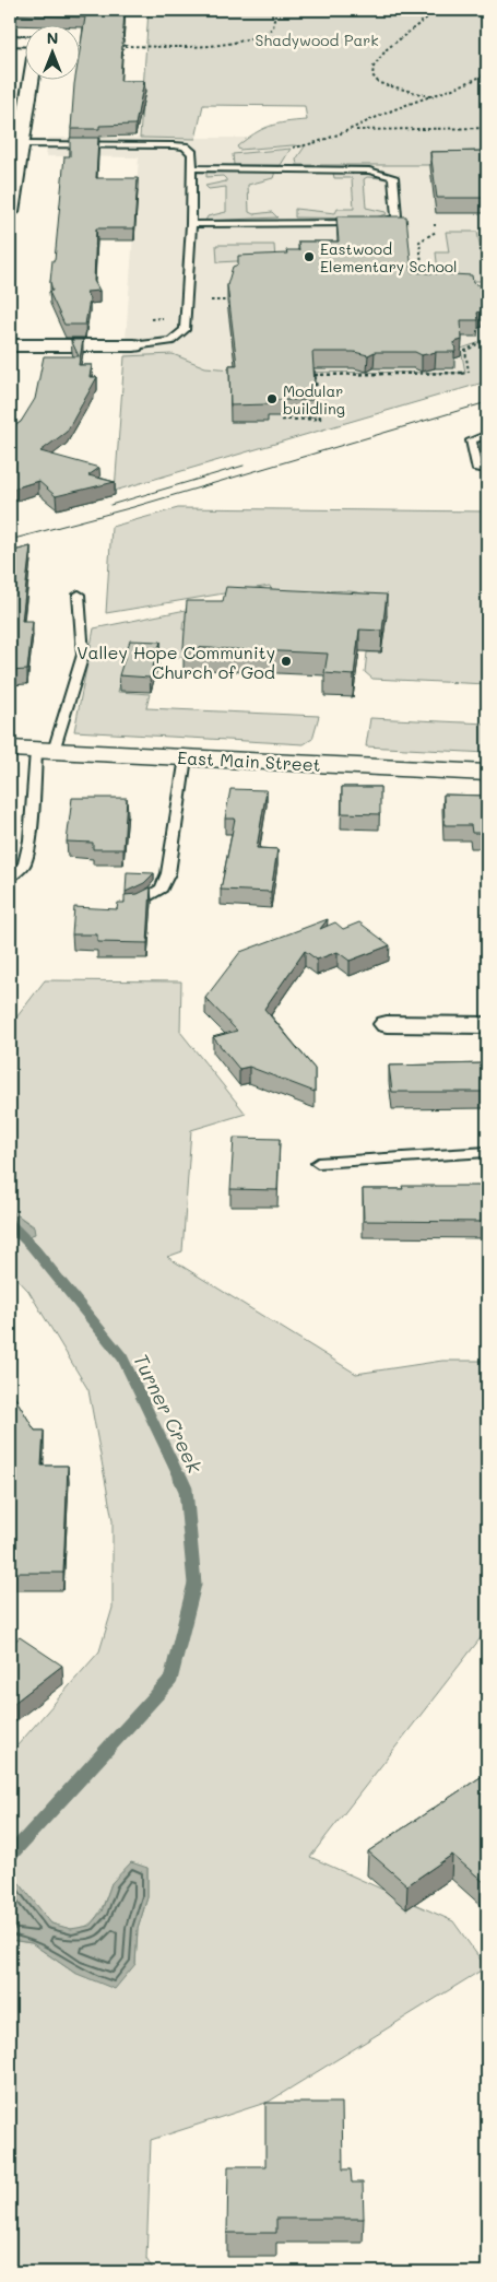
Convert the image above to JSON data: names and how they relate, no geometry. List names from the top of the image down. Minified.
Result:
{"streets":{"main road":["East Main Street"]},"water":["Turner Creek"],"parks":["Shadywood Park"],"places":["Eastwood Elementary School","Modular buildling","Valley Hope Community Church of God"],"north":"top"}
